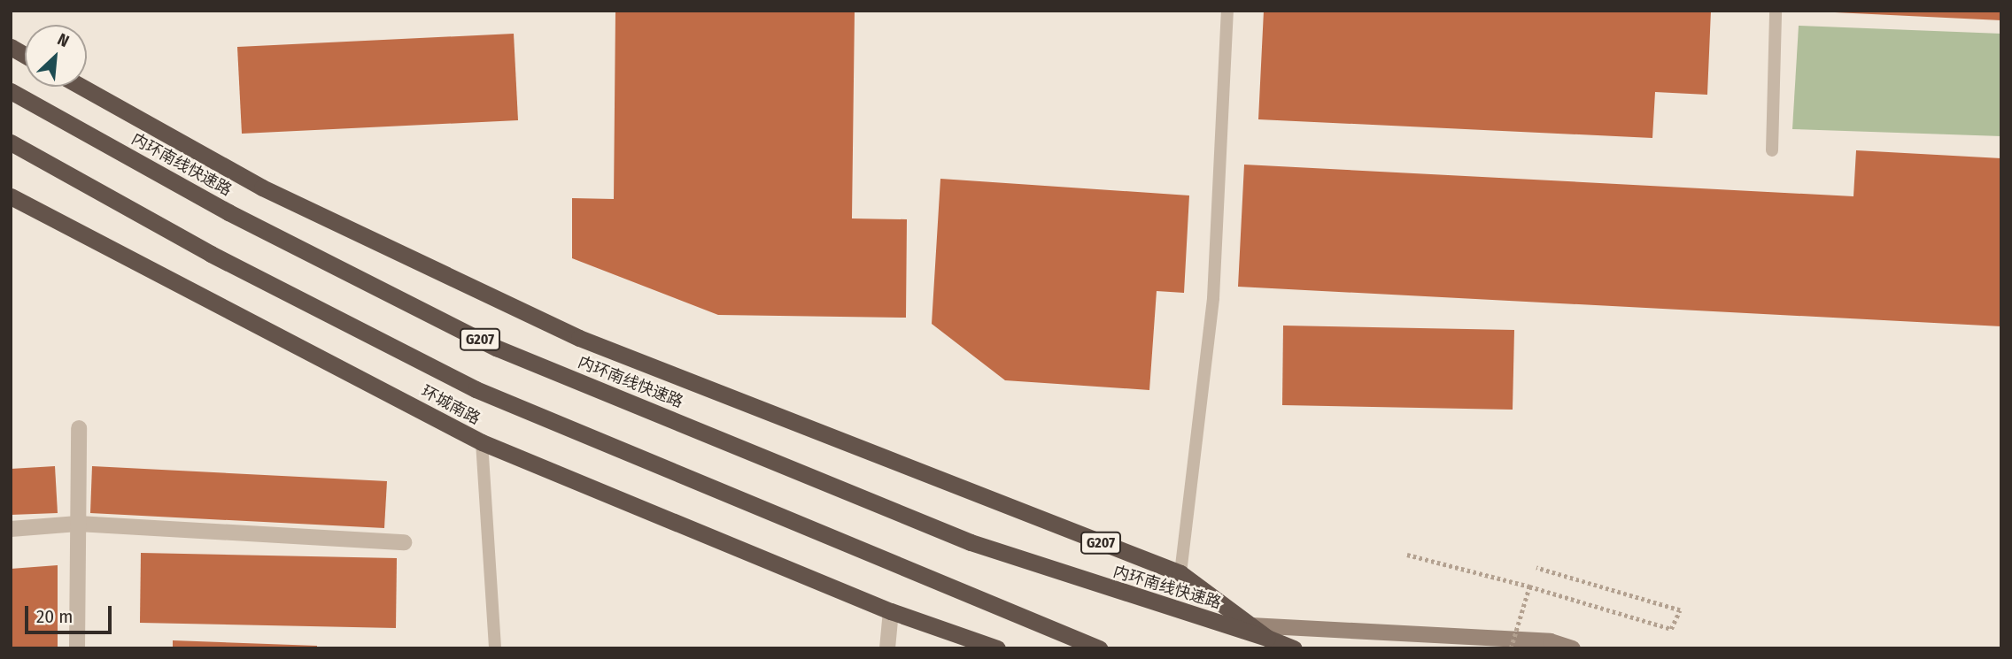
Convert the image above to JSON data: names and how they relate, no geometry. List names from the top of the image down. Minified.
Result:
{"streets":{"highway":["内环南线快速路","G207","环城南路"]},"scale_bar":"20 m","north":"top right"}
